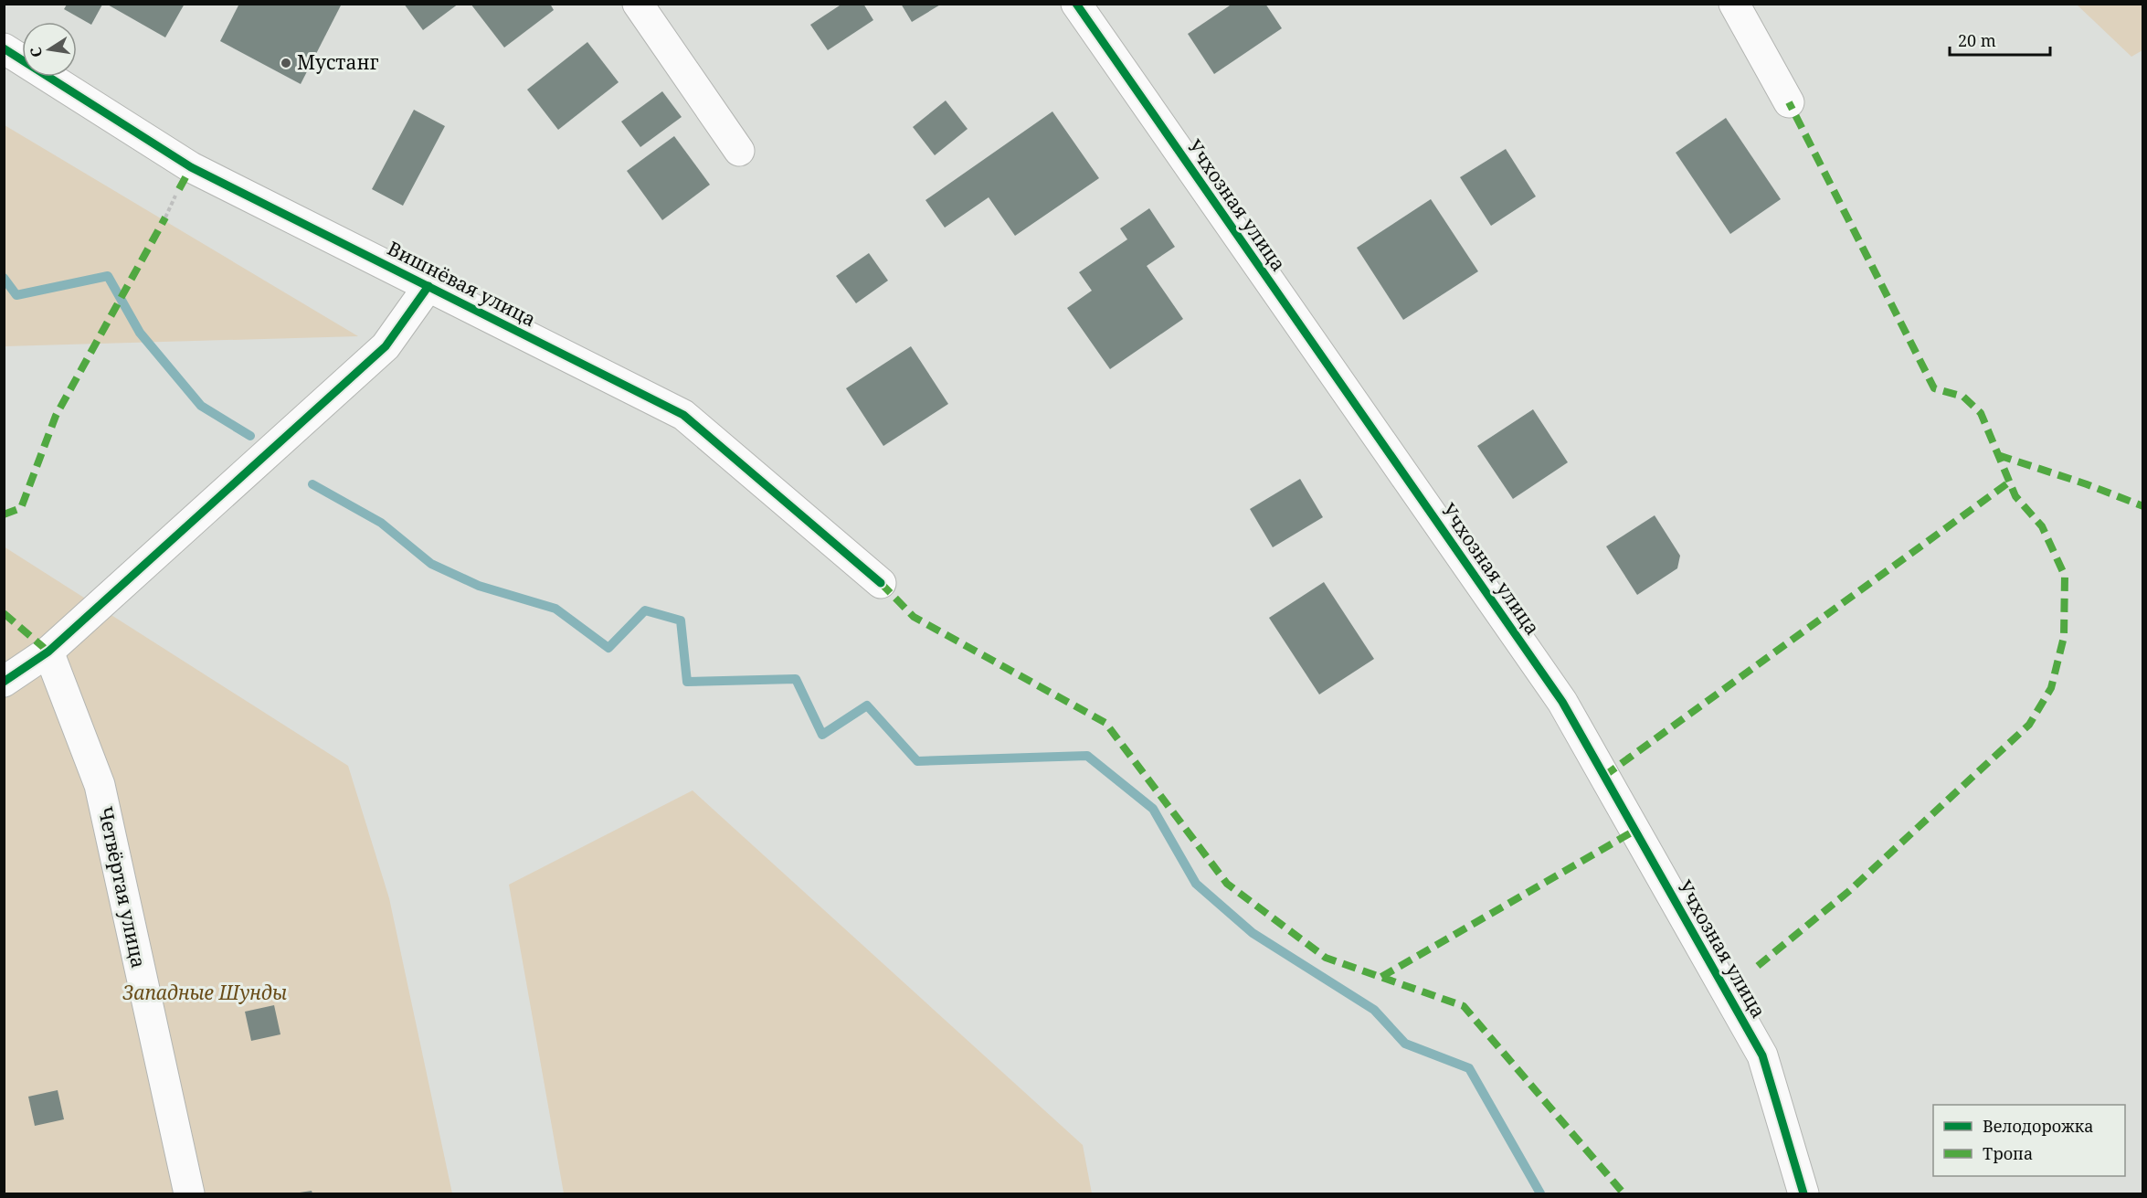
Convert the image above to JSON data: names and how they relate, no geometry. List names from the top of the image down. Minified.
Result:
{"streets":{"street":["Учхозная улица","Вишнёвая улица","Четвёртая улица"]},"parks":["Западные Шунды"],"places":["Мустанг"],"legend":["Велодорожка","Тропа"],"scale_bar":"20 m","north":"left"}
